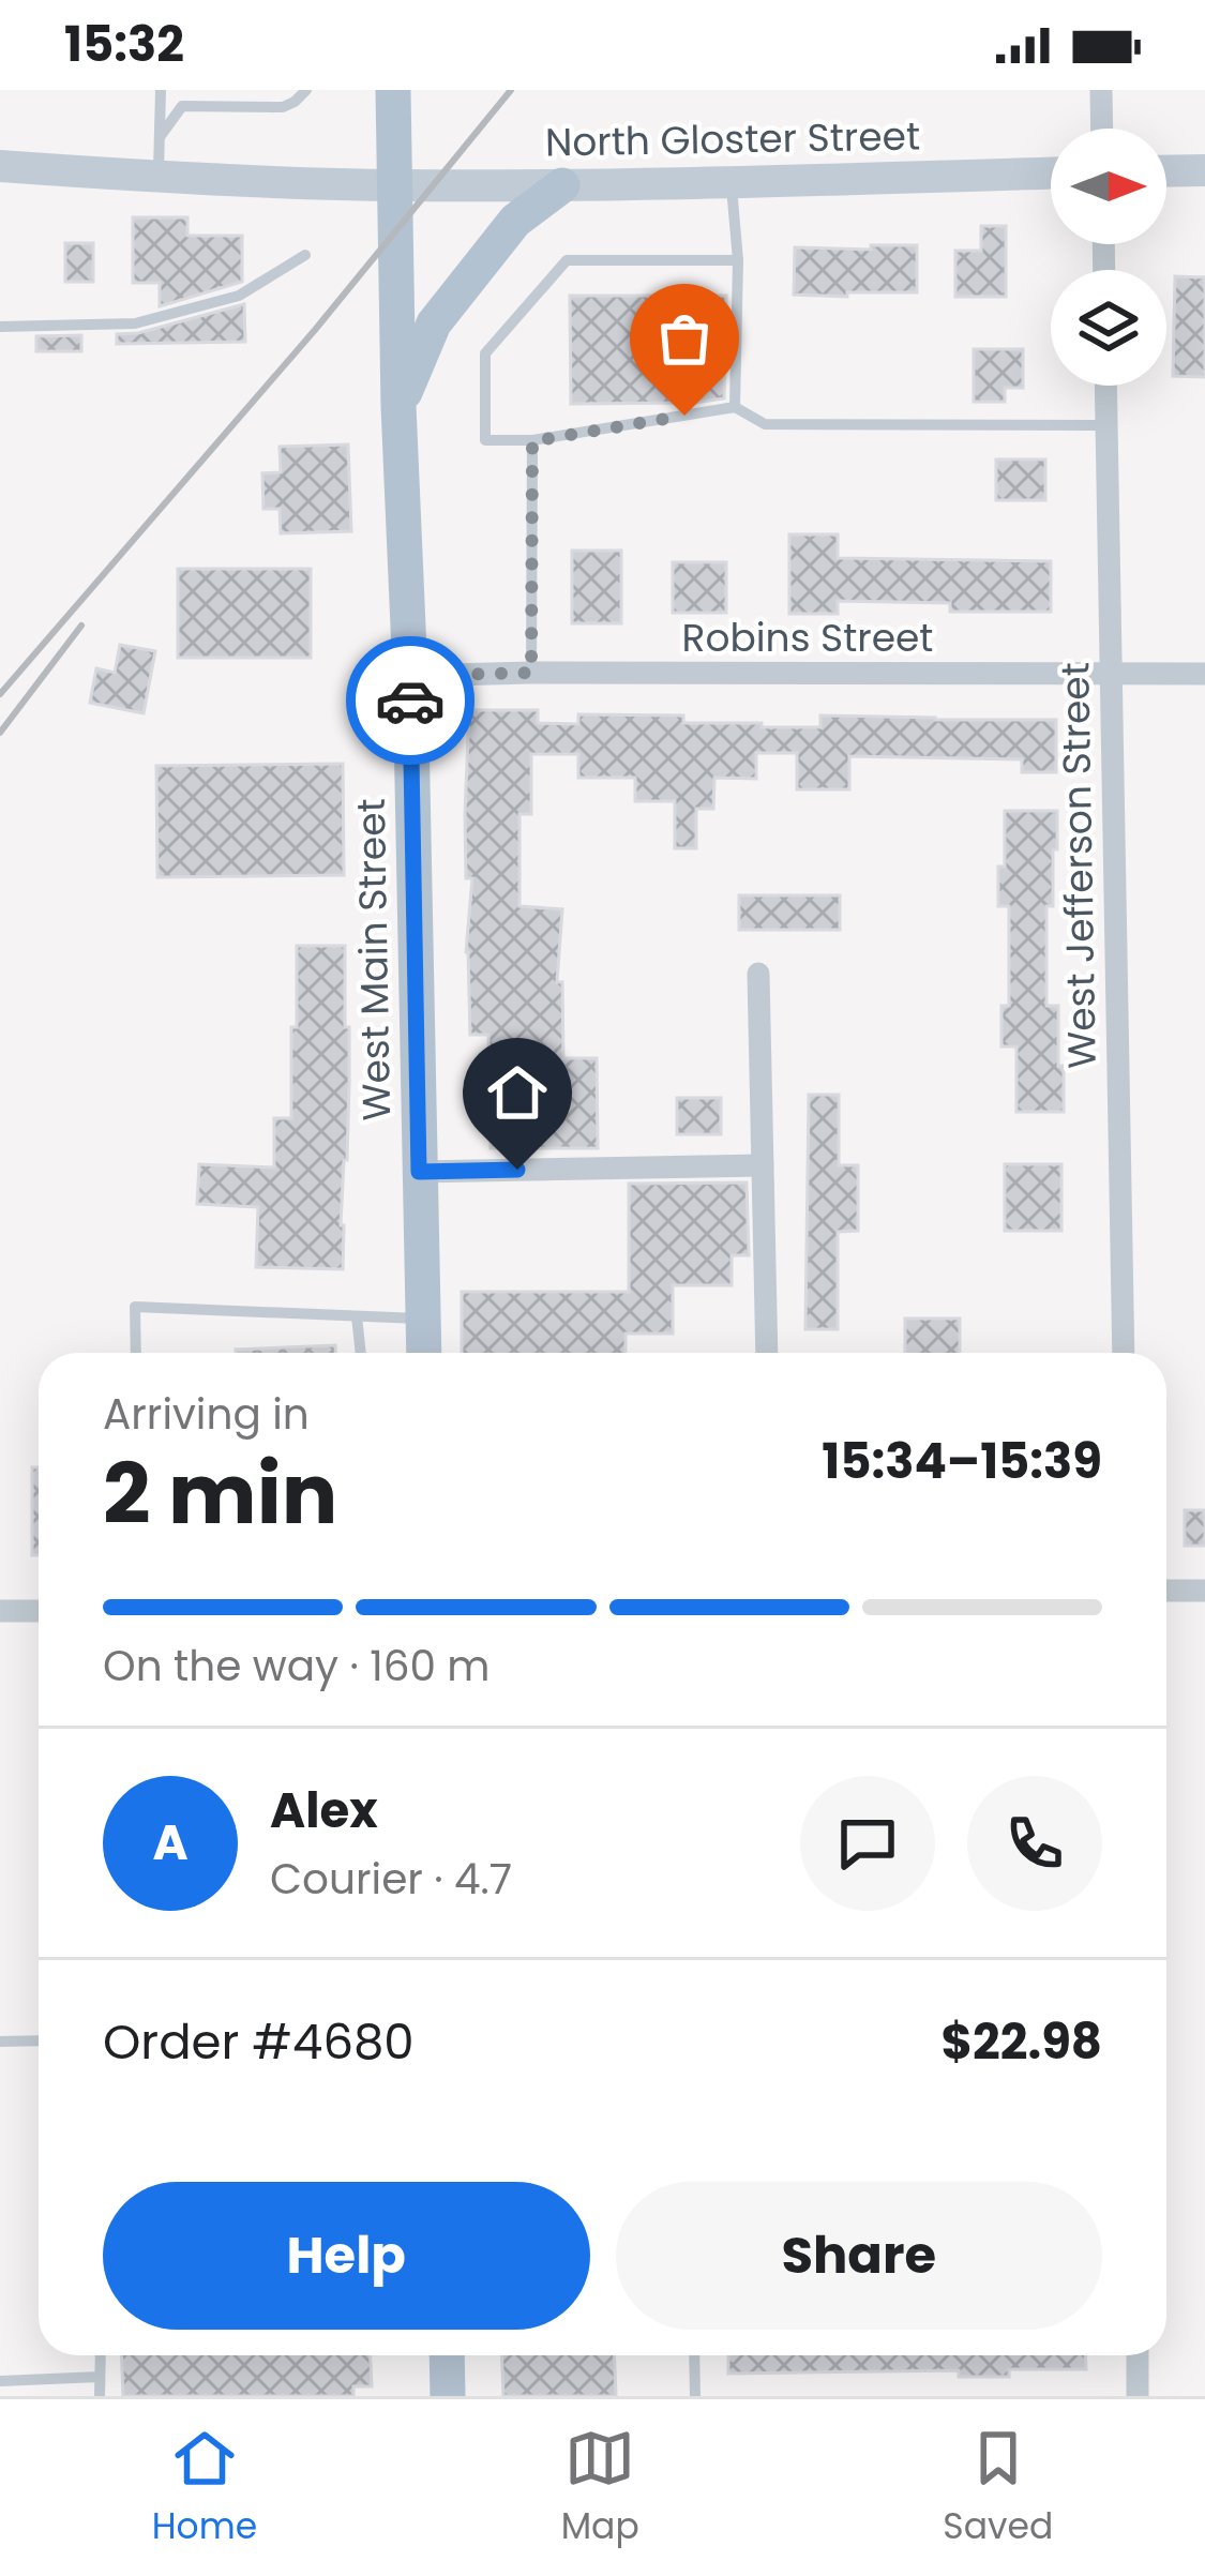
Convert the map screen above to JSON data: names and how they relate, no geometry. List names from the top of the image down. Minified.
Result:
{"streets":{"main road":["North Gloster Street","West Main Street"],"street":["Robins Street","West Jefferson Street"]},"crossings":[["North Gloster Street","West Main Street"],["Robins Street","West Jefferson Street"],["Robins Street","West Main Street"]],"north":"right","page":{"status":"15:32","heading":["2 min","Arriving in","15:34–15:39"],"panel":["Alex","Courier · 4.7","Order #4680","$22.98"],"bar":"On the way · 160 m","round":"A","buttons":["Help","Share"],"tabs":["Home","Map","Saved"]}}
